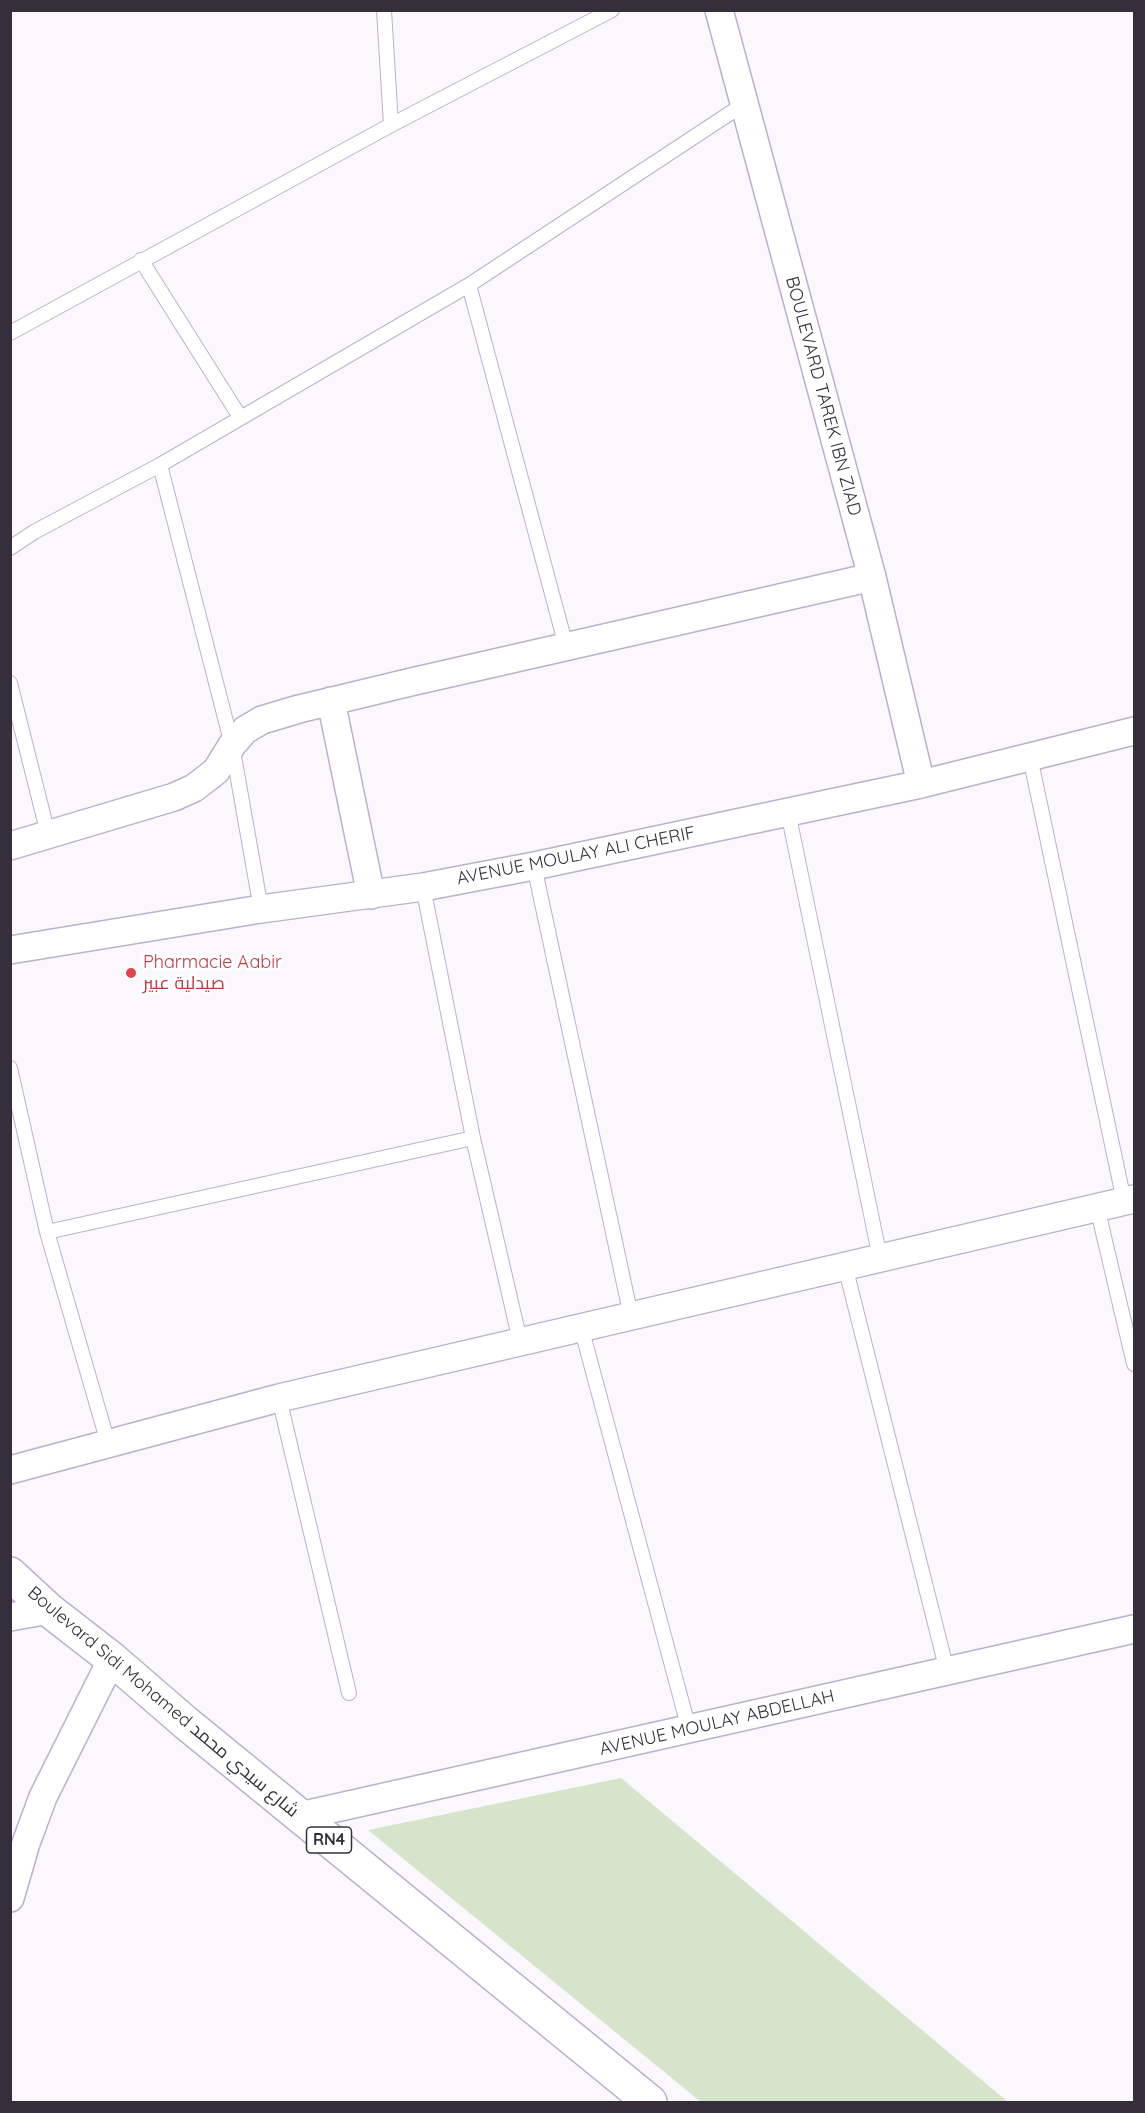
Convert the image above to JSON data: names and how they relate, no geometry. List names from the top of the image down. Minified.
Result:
{"streets":{"main road":["Boulevard Sidi Mohamed شارع سيدي محمد","RN4"],"street":["BOULEVARD TAREK IBN ZIAD","AVENUE MOULAY ALI CHERIF","AVENUE MOULAY ABDELLAH"]},"crossings":[["BOULEVARD TAREK IBN ZIAD","AVENUE MOULAY ALI CHERIF"],["Boulevard Sidi Mohamed شارع سيدي محمد","AVENUE MOULAY ABDELLAH"]],"places":["Pharmacie Aabir صيدلية عبير"]}
